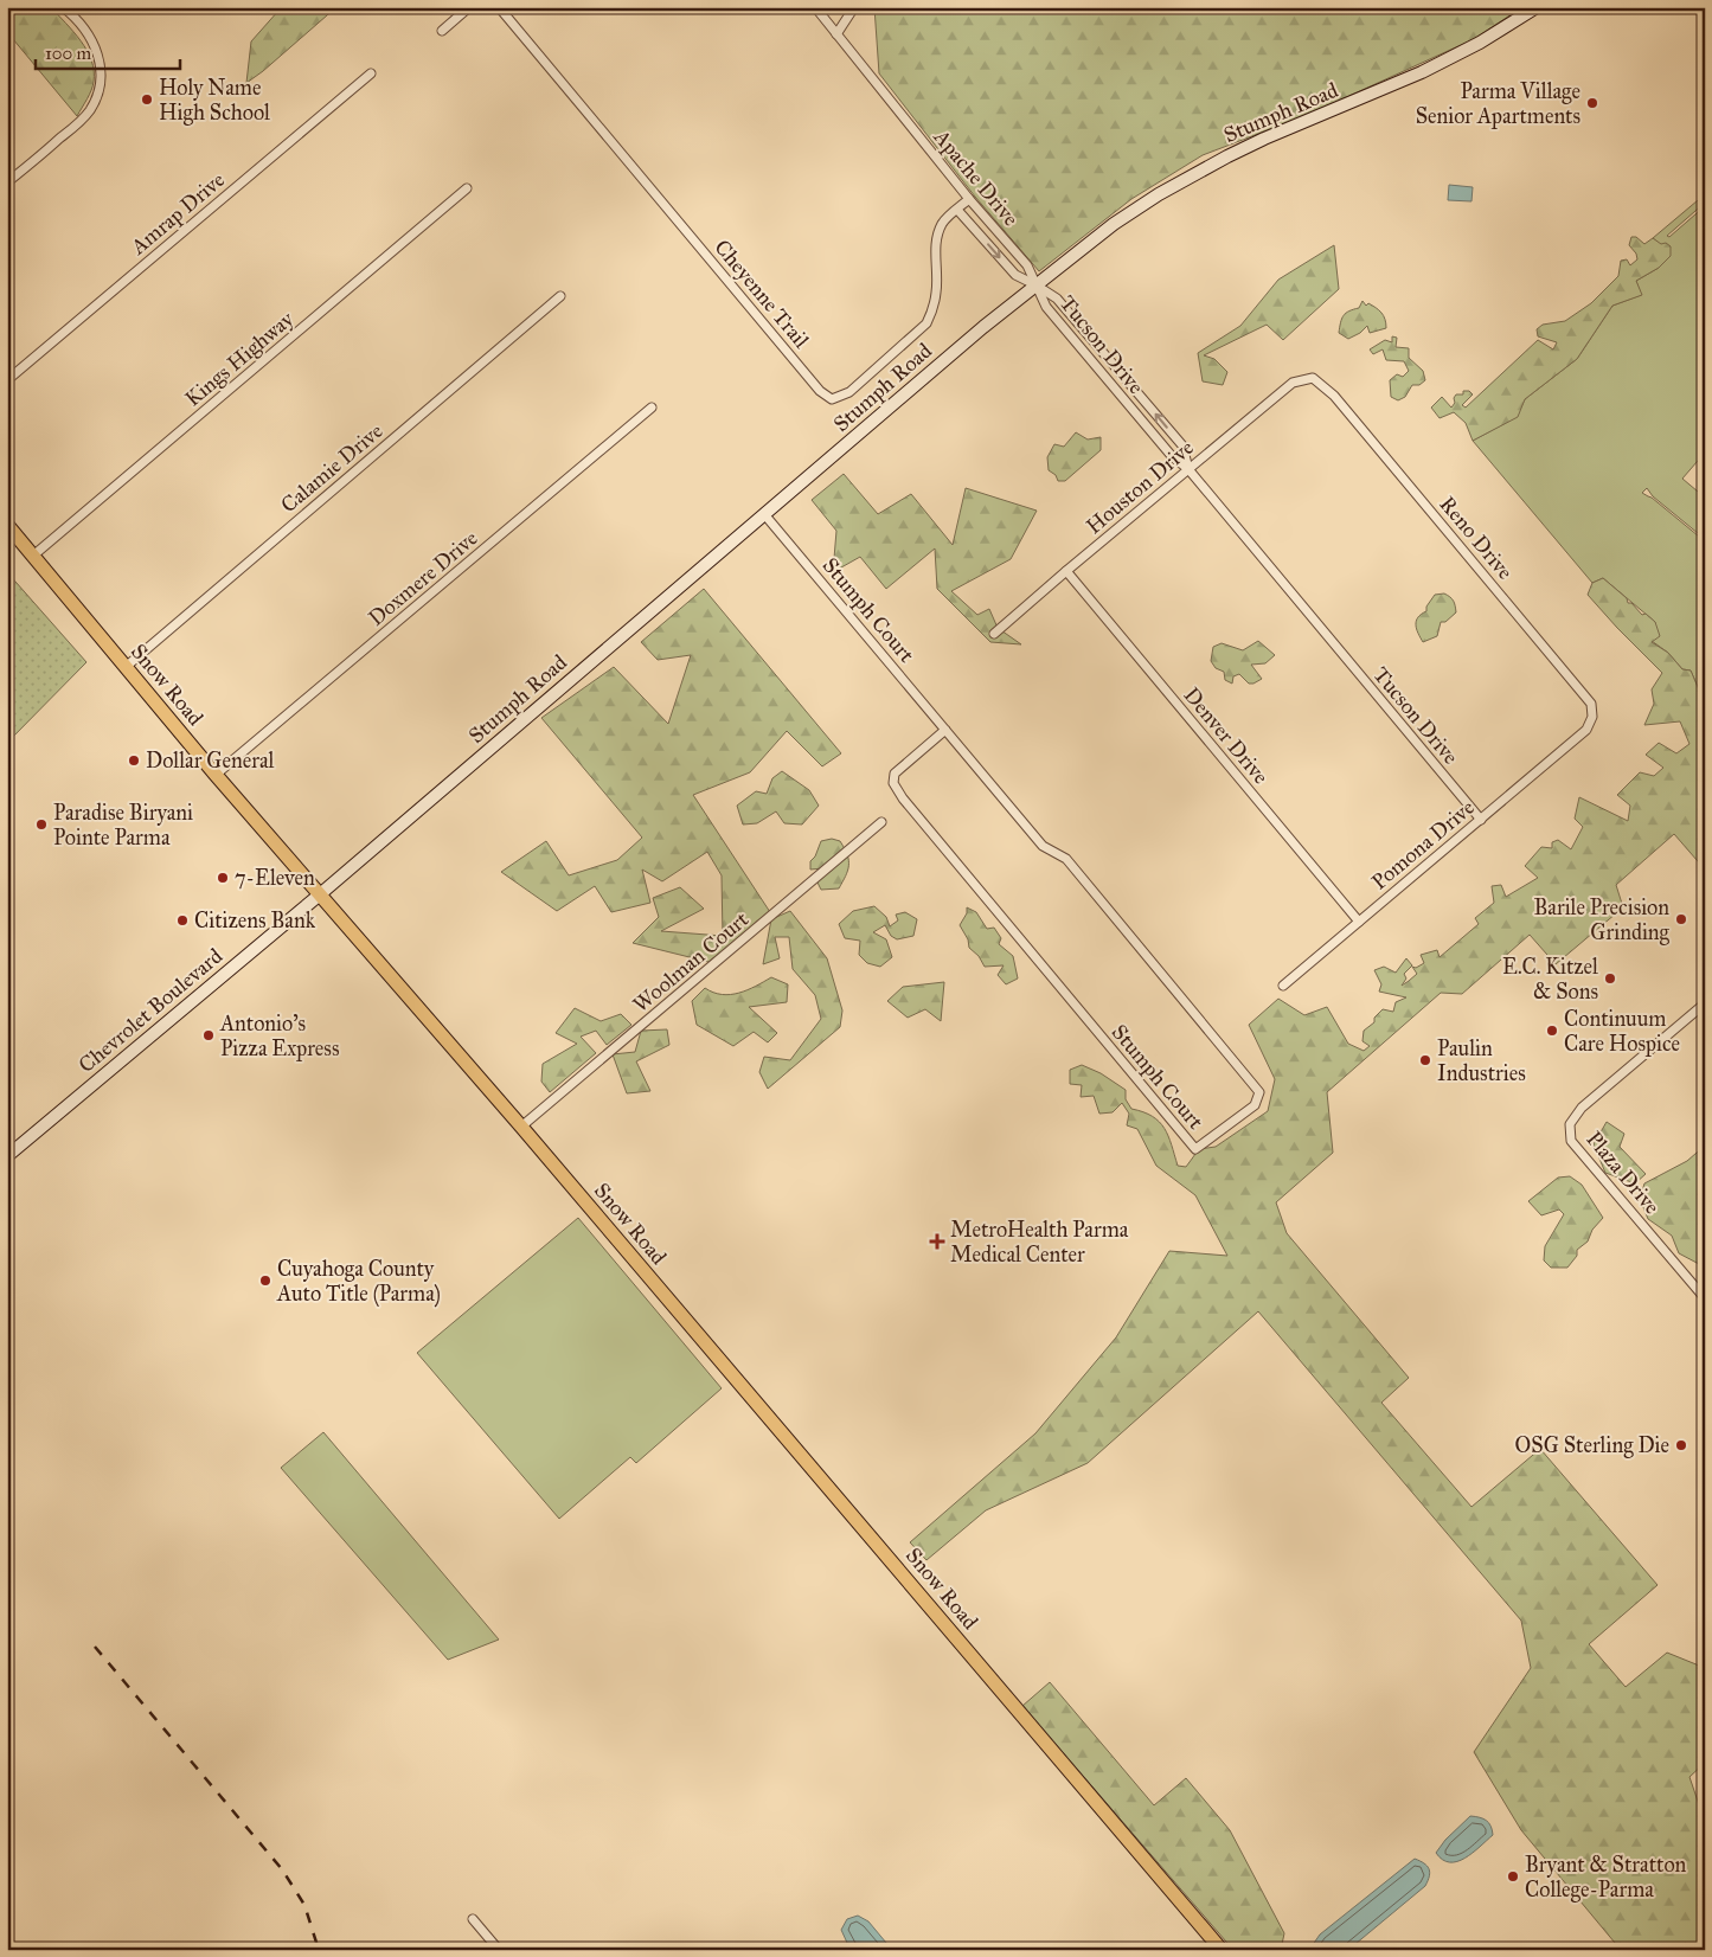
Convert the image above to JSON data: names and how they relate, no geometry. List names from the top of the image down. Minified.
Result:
{"streets":{"main road":["Stumph Road","Snow Road","Chevrolet Boulevard"],"street":["Apache Drive","Amrap Drive","Cheyenne Trail","Tucson Drive","Kings Highway","Calamie Drive","Houston Drive","Reno Drive","Doxmere Drive","Stumph Court","Denver Drive","Pomona Drive","Woolman Court","Plaza Drive"]},"crossings":[["Stumph Road","Apache Drive"],["Stumph Road","Tucson Drive"],["Stumph Road","Stumph Court"],["Stumph Road","Snow Road"],["Stumph Road","Chevrolet Boulevard"],["Apache Drive","Cheyenne Trail"],["Apache Drive","Tucson Drive"],["Tucson Drive","Houston Drive"],["Tucson Drive","Pomona Drive"],["Kings Highway","Snow Road"],["Calamie Drive","Snow Road"],["Houston Drive","Reno Drive"],["Houston Drive","Denver Drive"],["Reno Drive","Pomona Drive"],["Doxmere Drive","Snow Road"],["Snow Road","Woolman Court"],["Snow Road","Chevrolet Boulevard"],["Denver Drive","Pomona Drive"]],"places":{"other":["Holy Name High School","Parma Village Senior Apartments","Dollar General","Paradise Biryani Pointe Parma","7-Eleven","Barile Precision Grinding","Citizens Bank","E.C. Kitzel & Sons","Continuum Care Hospice","Antonio's Pizza Express","Paulin Industries","Cuyahoga County Auto Title (Parma)","OSG Sterling Die","Bryant & Stratton College-Parma"],"health":["MetroHealth Parma Medical Center"]},"scale_bar":"100 m"}
